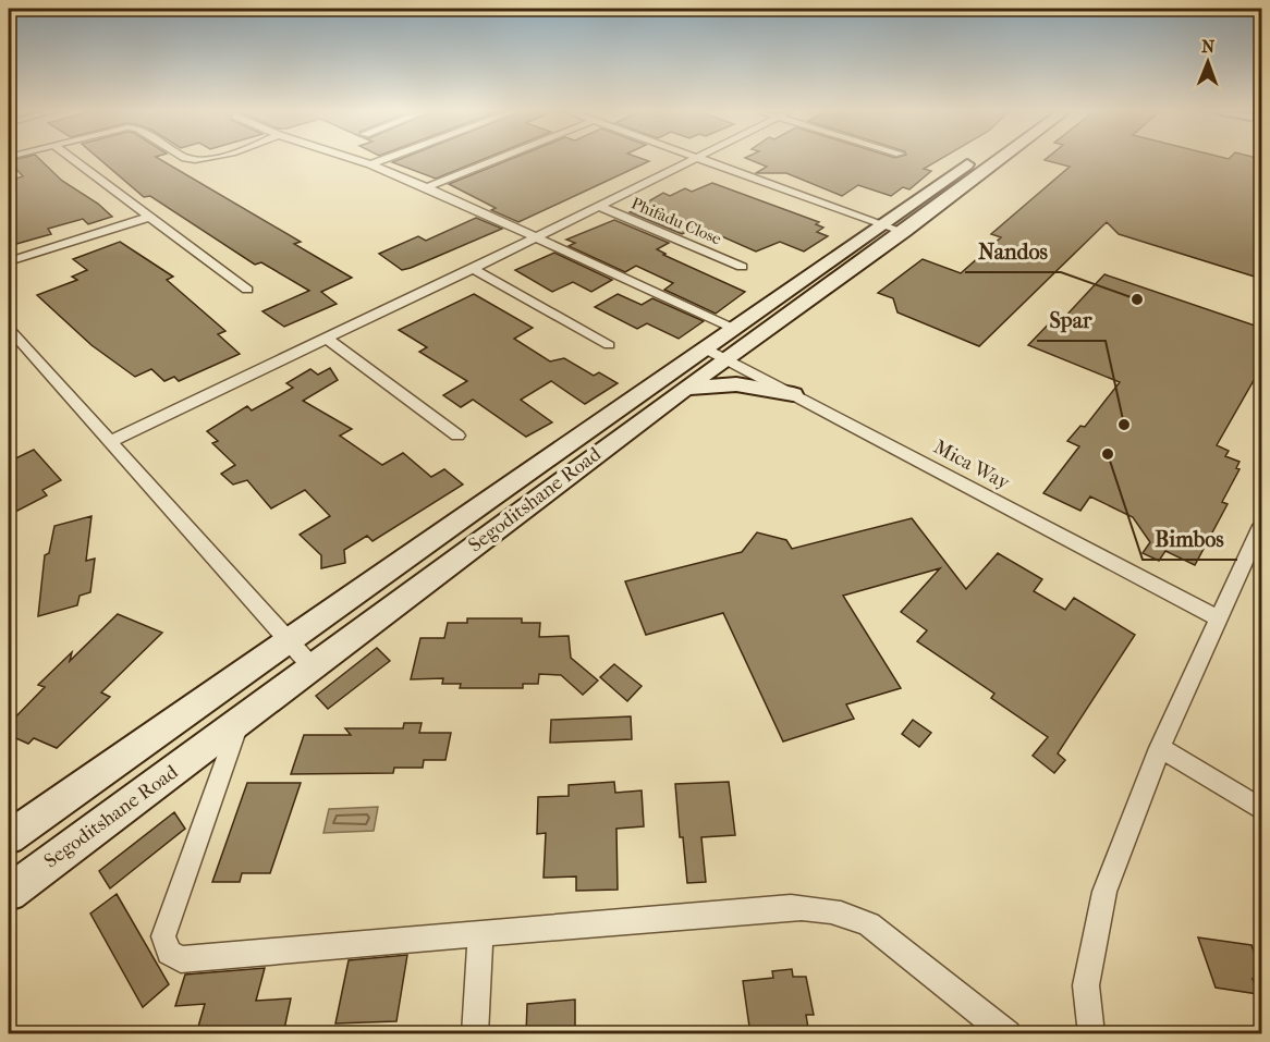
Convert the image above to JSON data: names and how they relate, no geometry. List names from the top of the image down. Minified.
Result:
{"streets":{"main road":["Segoditshane Road"],"street":["Phifadu Close","Mica Way"]},"crossings":[["Mica Way","Segoditshane Road"]],"places":["Nandos","Spar","Bimbos"],"north":"top"}
